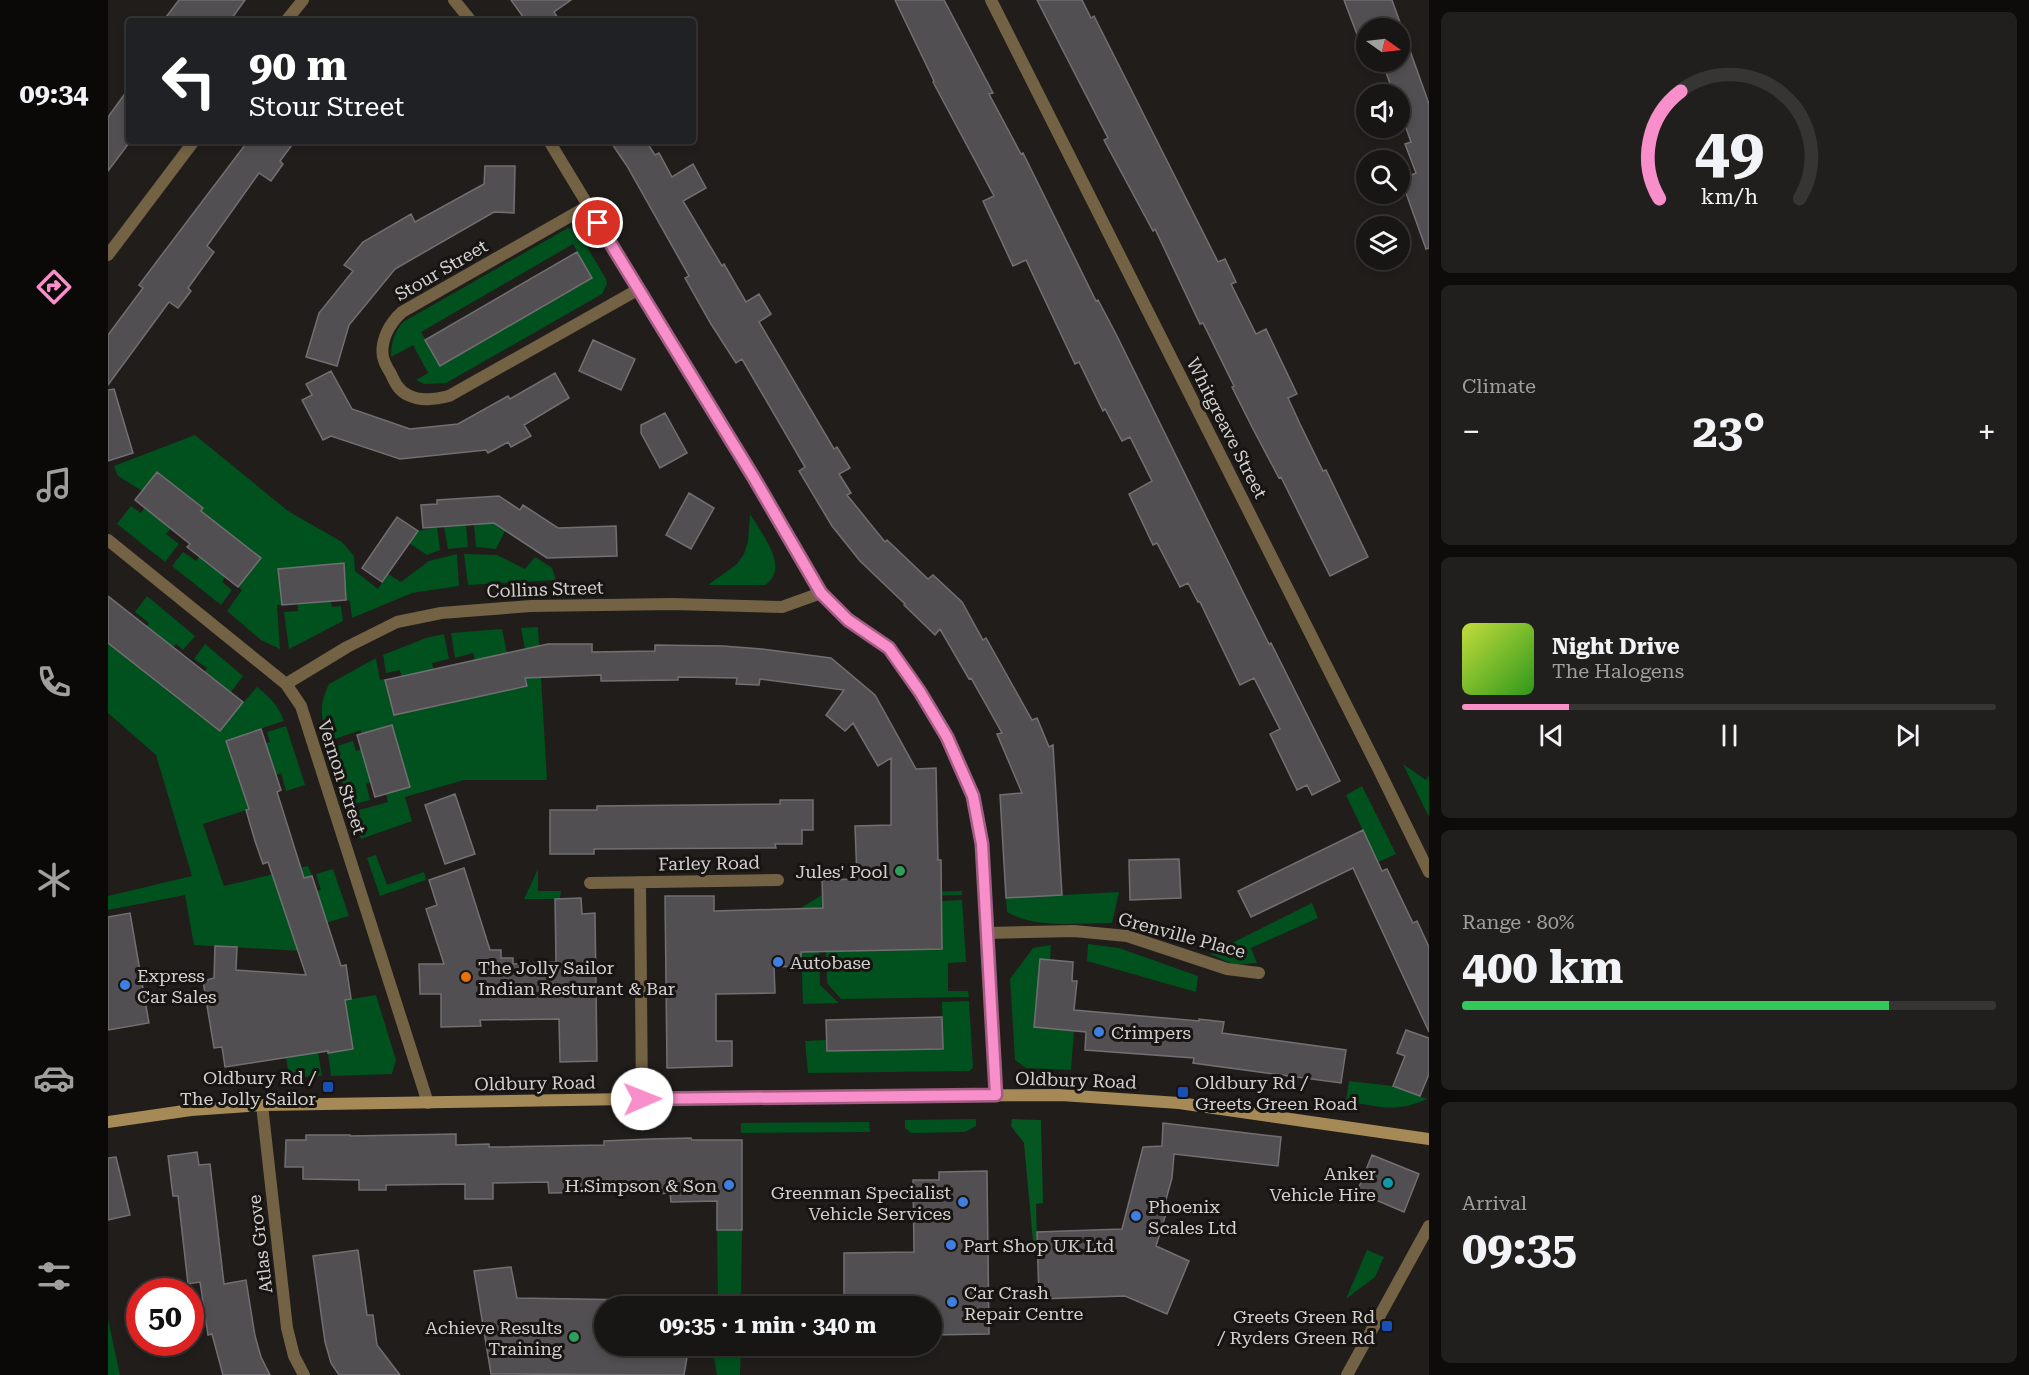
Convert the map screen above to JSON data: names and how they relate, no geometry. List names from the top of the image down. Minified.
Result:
{"streets":{"main road":["Oldbury Road"],"street":["Stour Street","Whitgreave Street","Collins Street","Vernon Street","Farley Road","Grenville Place","Atlas Grove"]},"crossings":[["Collins Street","Vernon Street"],["Vernon Street","Oldbury Road"],["Farley Road","Oldbury Road"],["Oldbury Road","Atlas Grove"]],"places":{"other":["Jules' Pool","Autobase","The Jolly Sailor Indian Resturant & Bar","Express Car Sales","Crimpers","Anker Vehicle Hire","H.Simpson & Son","Greenman Specialist Vehicle Services","Phoenix Scales Ltd","Part Shop UK Ltd","Car Crash Repair Centre","Achieve Results Training"],"transit":["Oldbury Rd / The Jolly Sailor","Oldbury Rd / Greets Green Road","Greets Green Rd / Ryders Green Rd"]},"north":"right","page":{"tabs":"09:34","turn":["90 m","Stour Street"],"tile":["Climate",["Range · 80%","400 km"],["Arrival","09:35"]],"heat":["−","23°","+"],"song":["Night Drive","The Halogens"],"limit":"50","trip":"09:35 · 1 min · 340 m","gauge":["49","km/h"]}}
